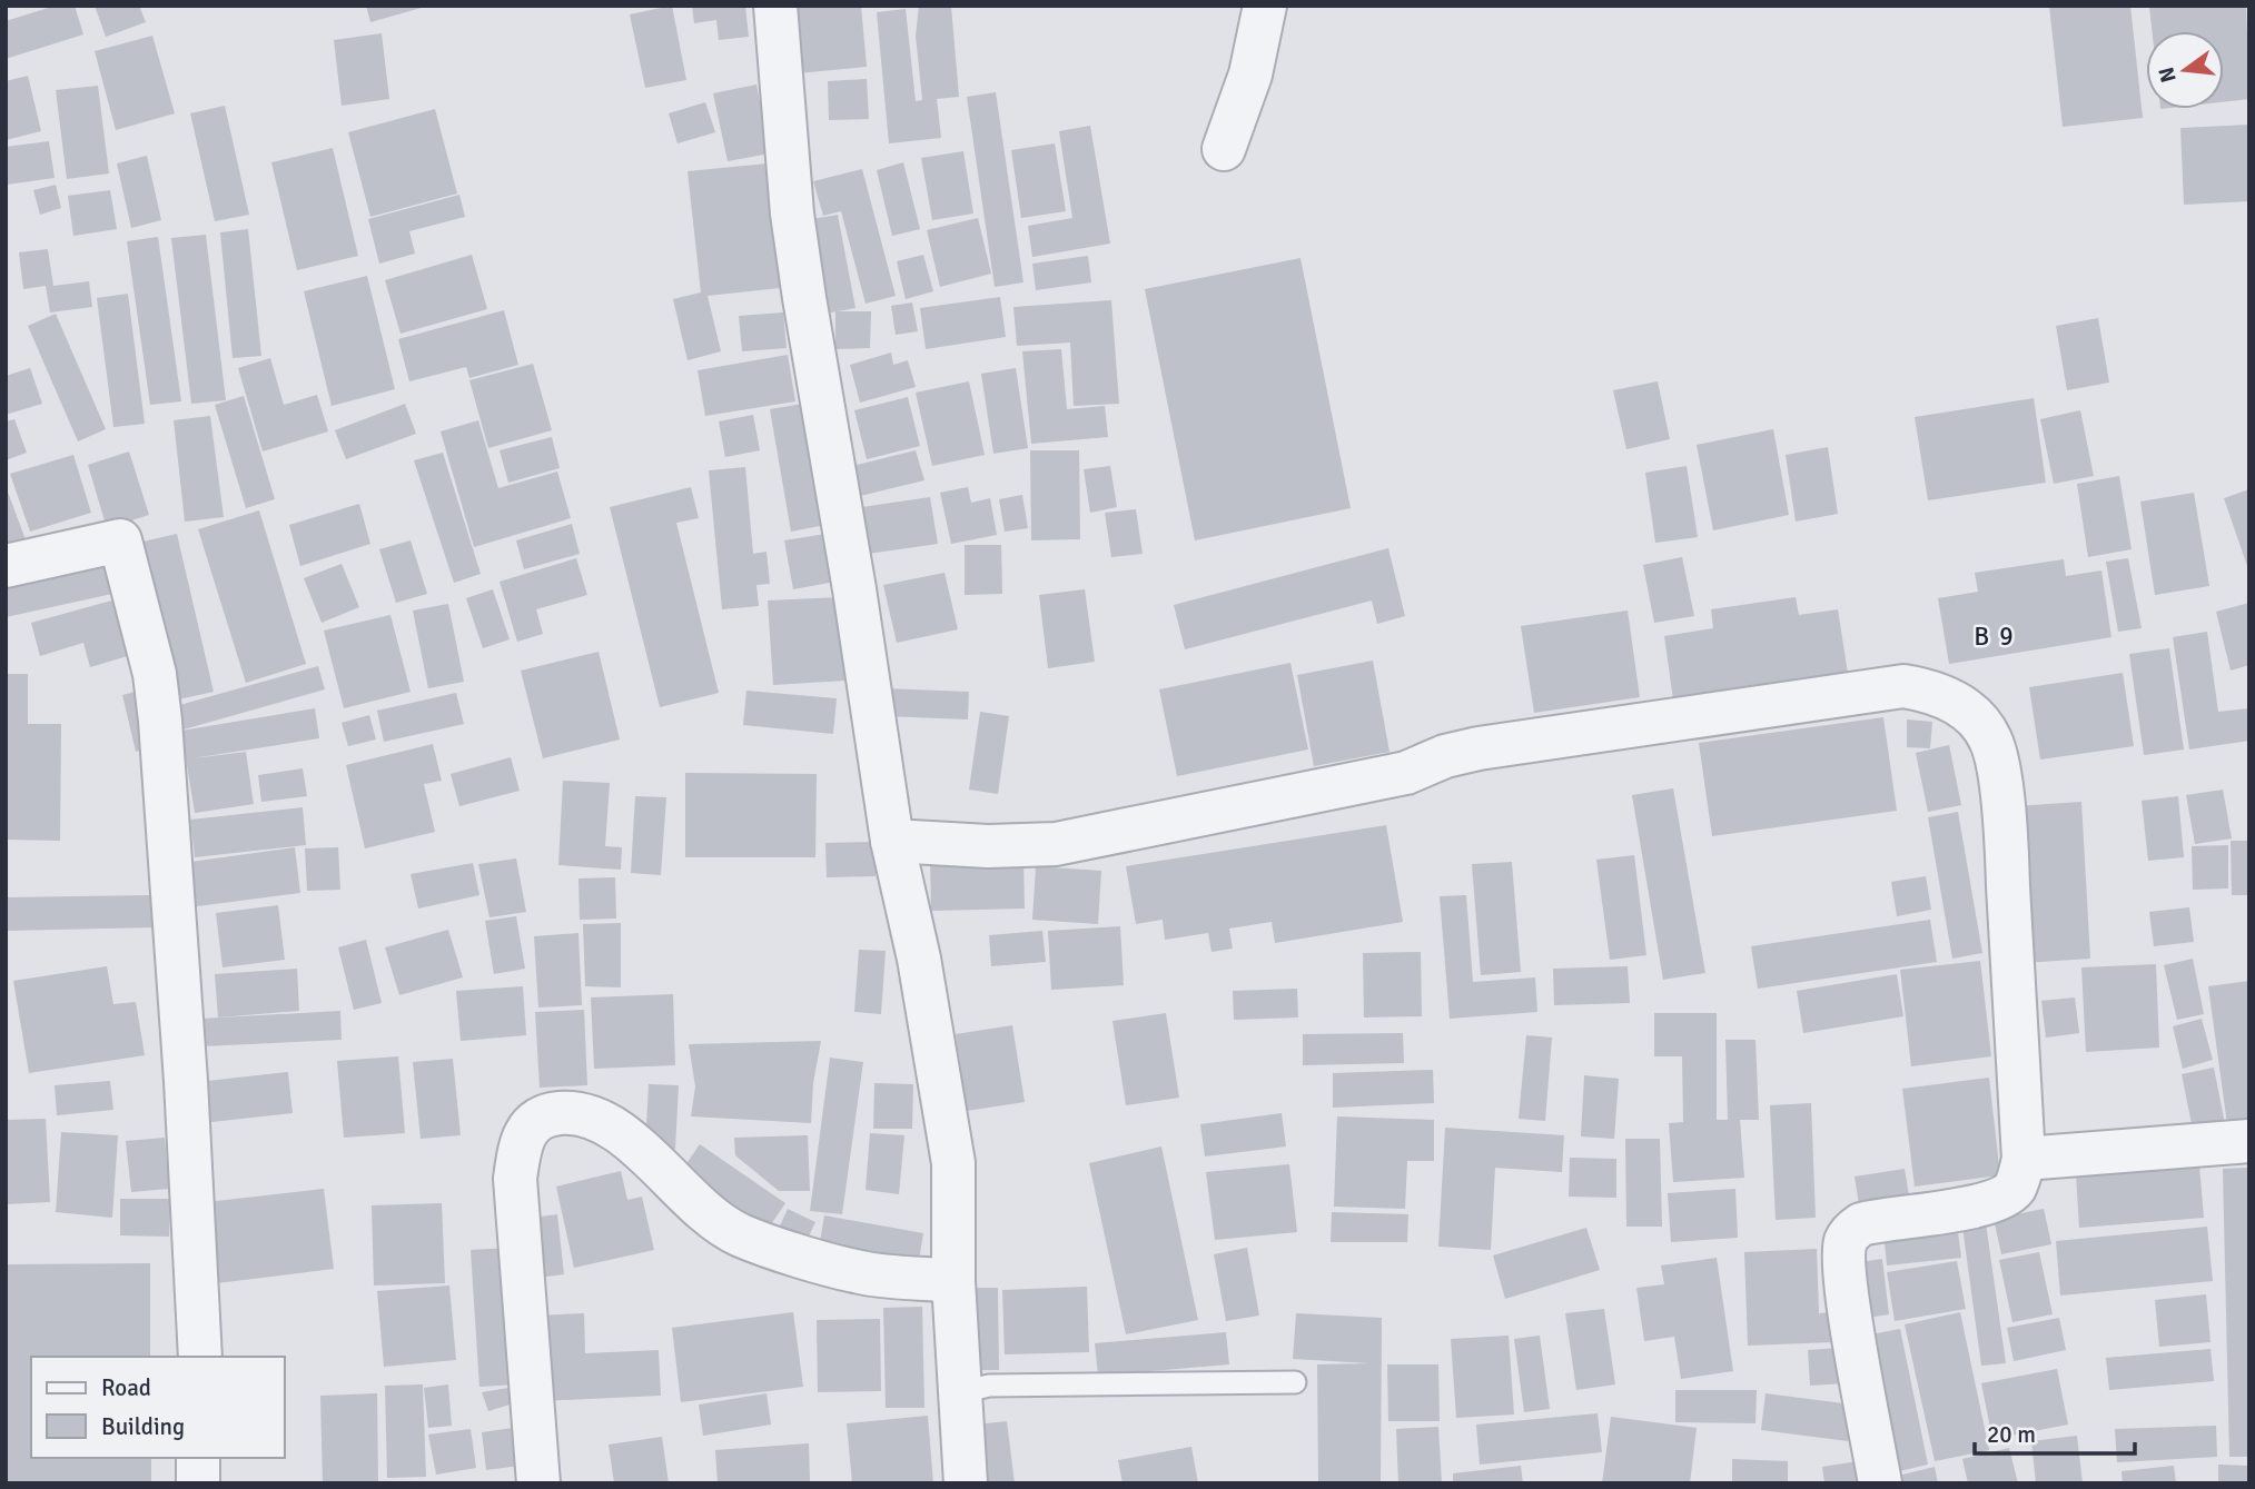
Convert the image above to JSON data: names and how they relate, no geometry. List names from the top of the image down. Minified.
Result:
{"districts":["B 9"],"legend":["Road","Building"],"scale_bar":"20 m","north":"left"}
